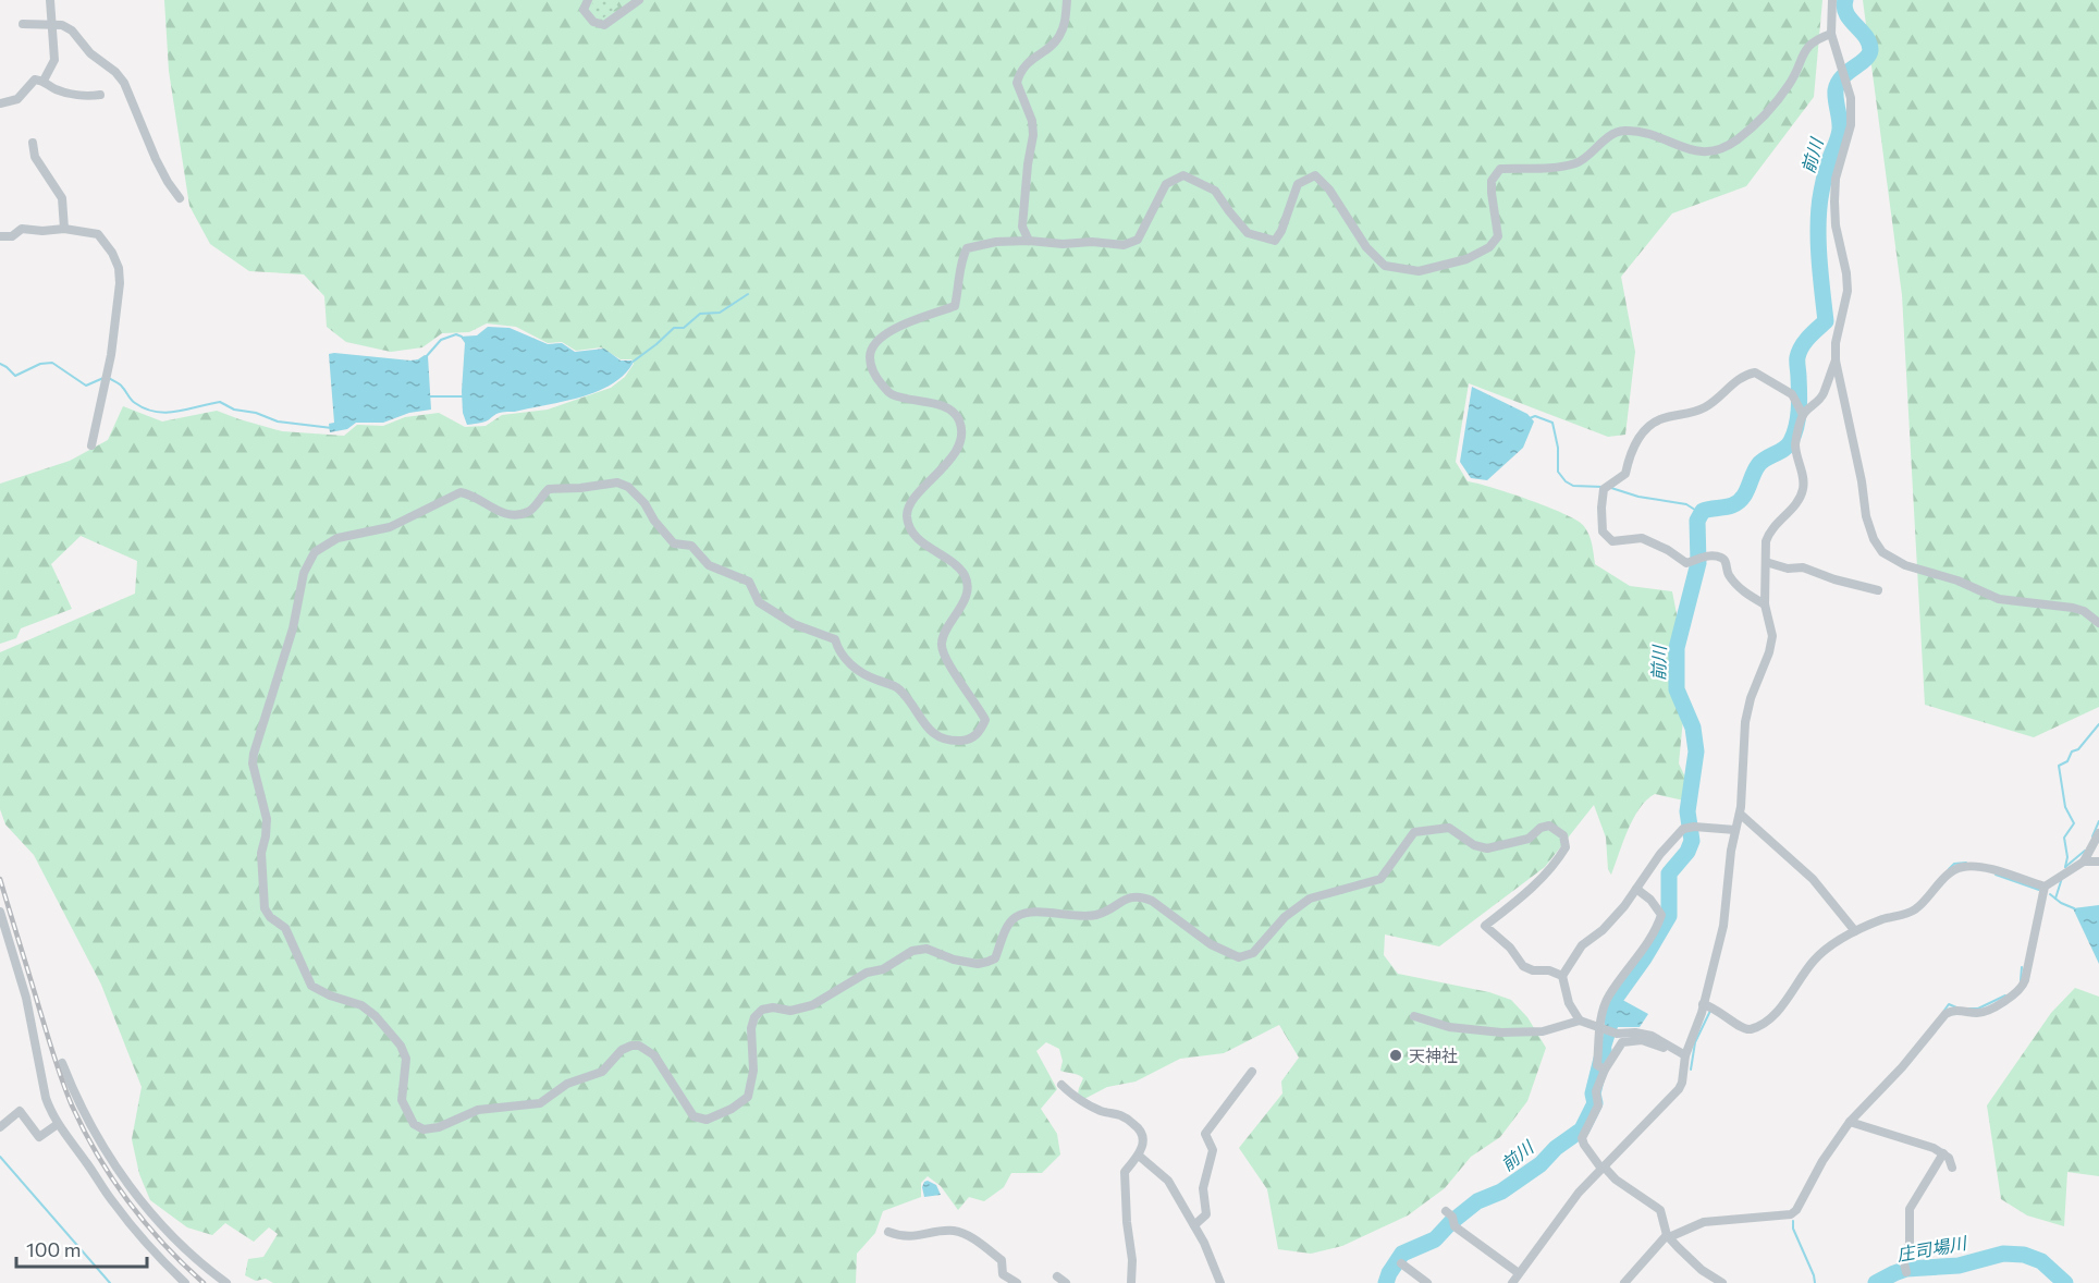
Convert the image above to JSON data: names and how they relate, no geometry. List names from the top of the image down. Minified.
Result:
{"water":["前川","庄司場川"],"places":["天神社"],"scale_bar":"100 m"}
